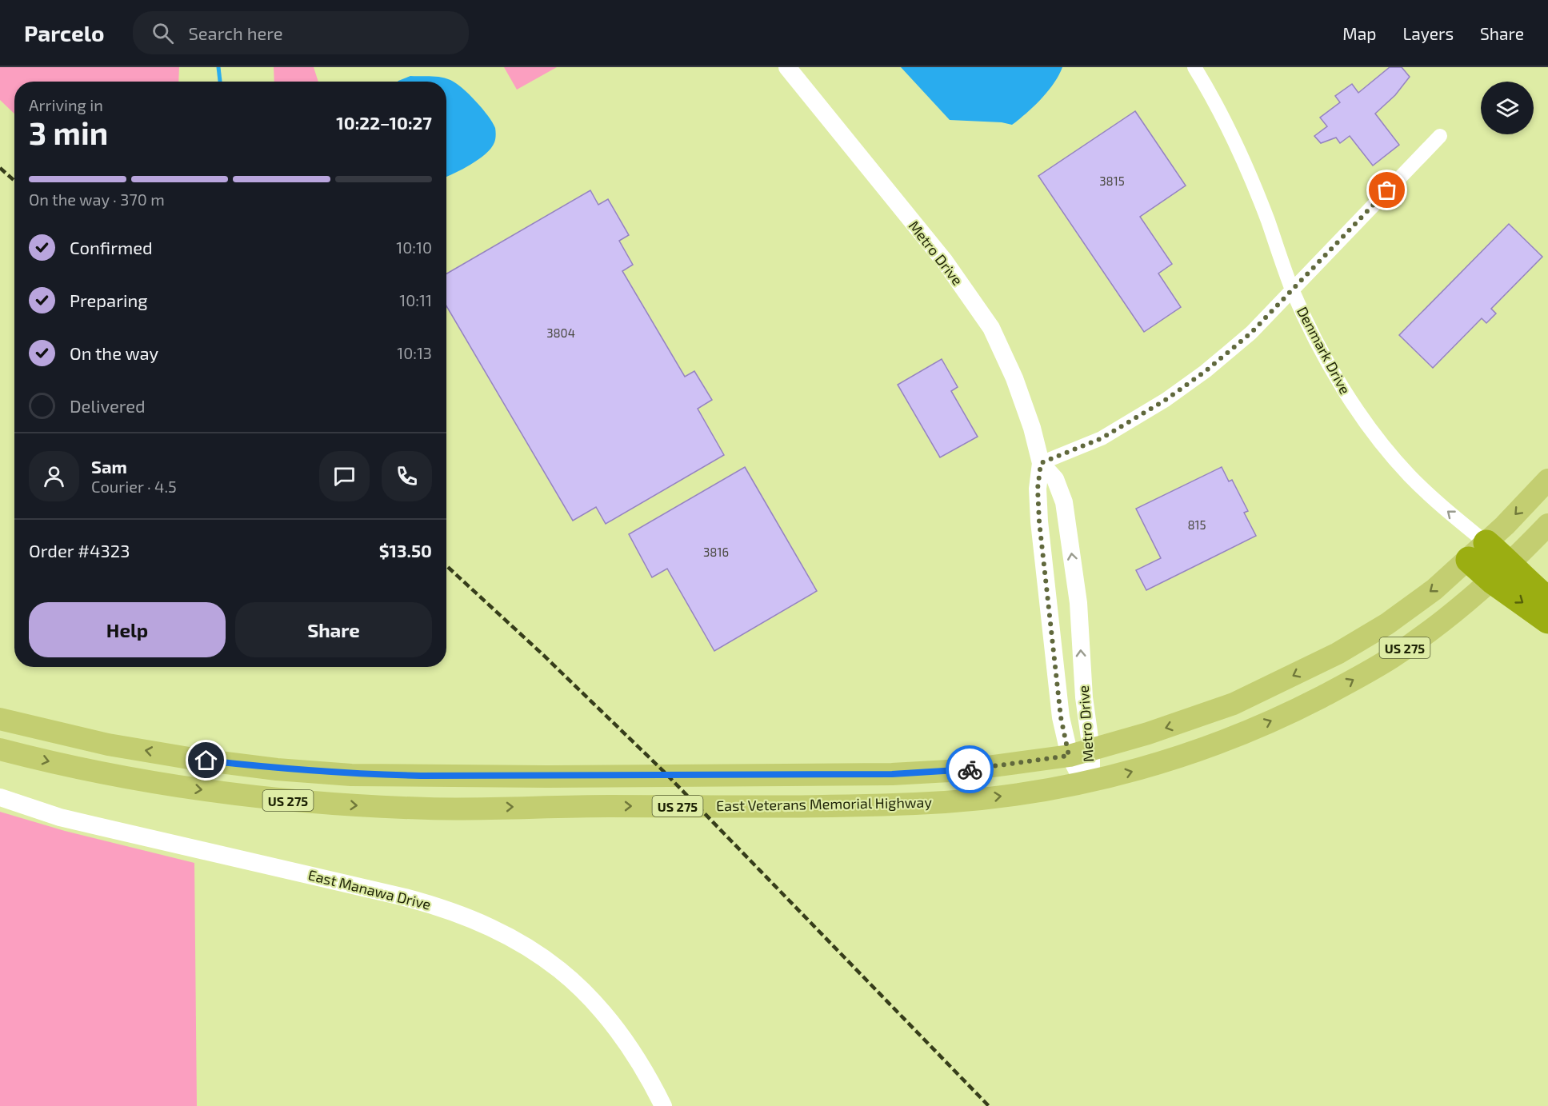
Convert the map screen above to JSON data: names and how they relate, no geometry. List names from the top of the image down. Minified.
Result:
{"streets":{"main road":["US 275","East Veterans Memorial Highway"],"street":["Metro Drive","Denmark Drive","East Manawa Drive"]},"crossings":[["Metro Drive","East Veterans Memorial Highway"],["Denmark Drive","East Veterans Memorial Highway"]],"one_way":["Denmark Drive"],"house_numbers":["3815","3804","815","3816"],"page":{"header":"Parcelo","search":"Search here","nav":["Map","Layers","Share"],"heading":["3 min","Arriving in","10:22–10:27"],"panel":["Sam","Courier · 4.5","Order #4323","$13.50"],"bar":"On the way · 370 m","list":[["Confirmed","10:10"],["Preparing","10:11"],["On the way","10:13"],"Delivered"],"buttons":["Help","Share"]}}
